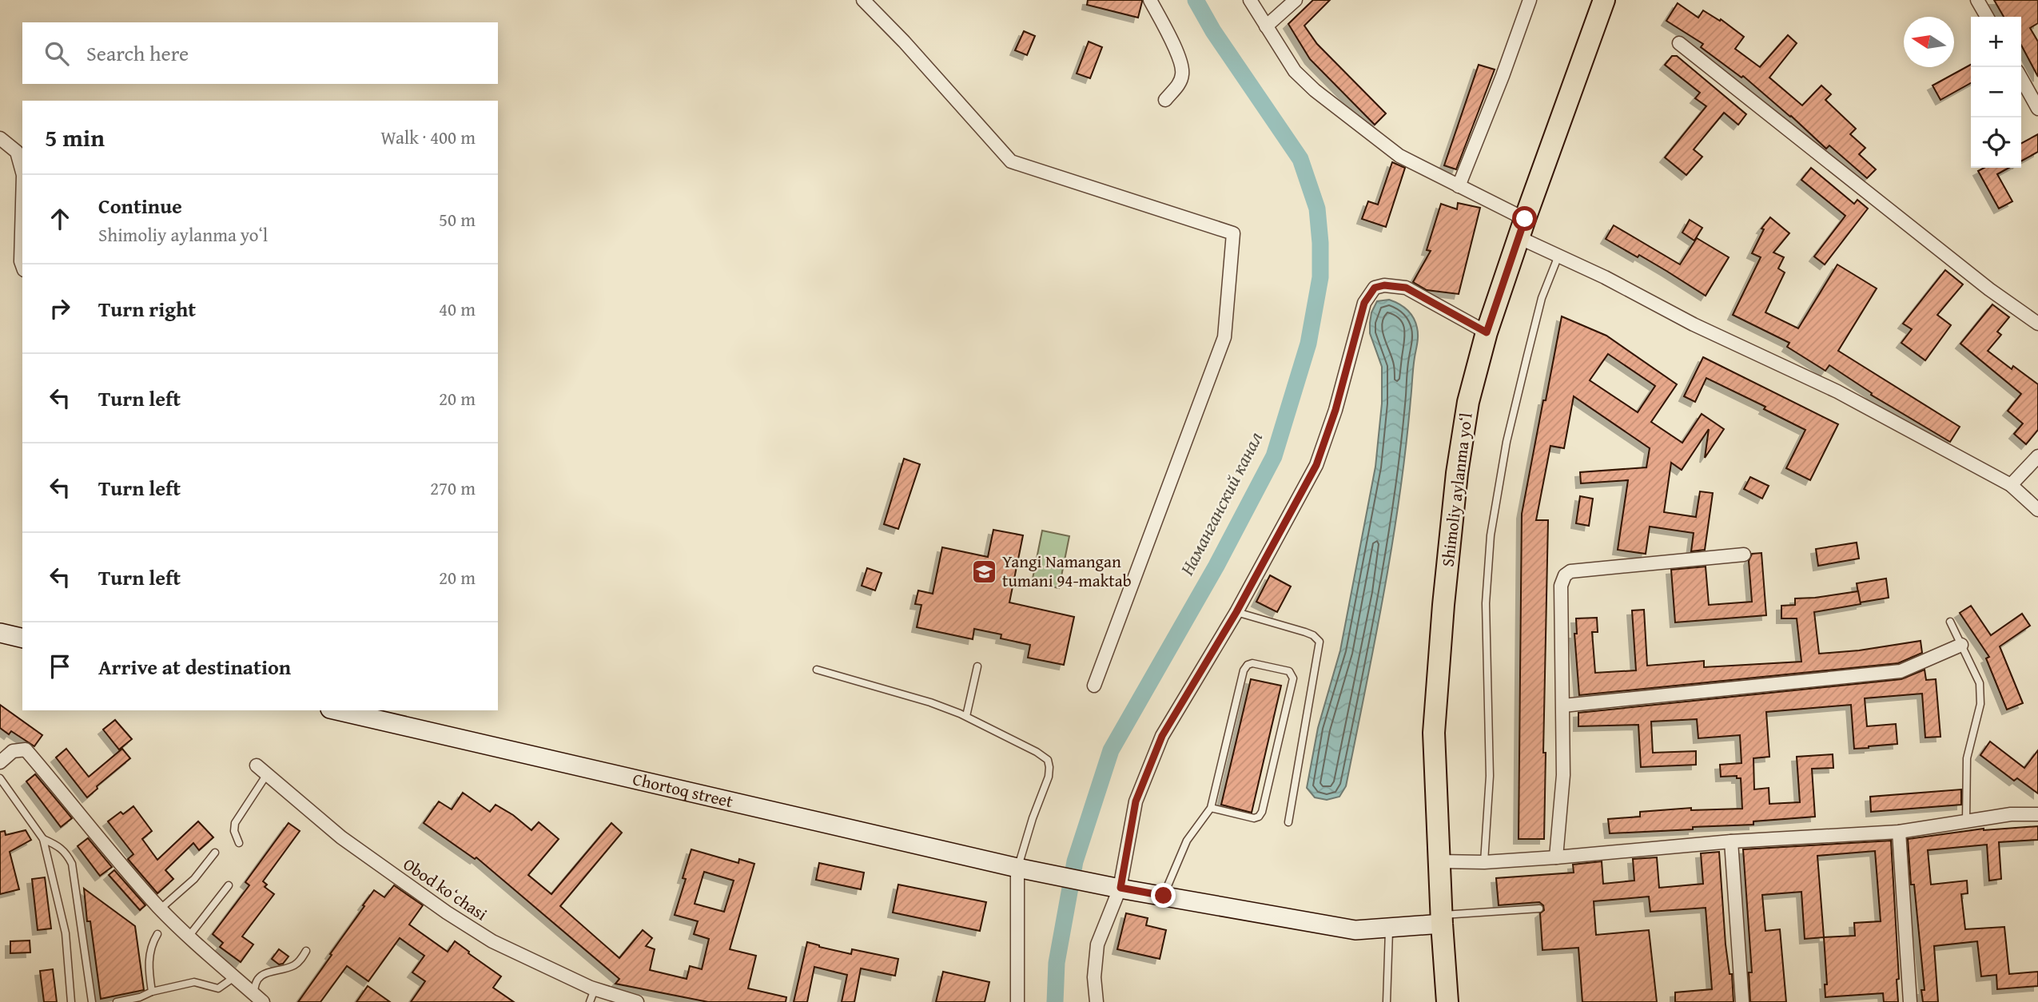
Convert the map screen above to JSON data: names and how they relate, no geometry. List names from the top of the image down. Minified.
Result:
{"streets":{"main road":["Shimoliy aylanma yoʻl","Chortoq street"],"street":["Obod koʻchasi"]},"crossings":[["Shimoliy aylanma yoʻl","Chortoq street"]],"water":["Наманганский канал"],"places":{"school or university":["Yangi Namangan tumani 94-maktab"]},"north":"left","page":{"map_buttons":["+","−"],"search":"Search here","heading":["5 min","Walk · 400 m"],"list":[["Continue","Shimoliy aylanma yoʻl","50 m"],["Turn right","40 m"],["Turn left","20 m"],["Turn left","270 m"],["Turn left","20 m"],"Arrive at destination"]}}
